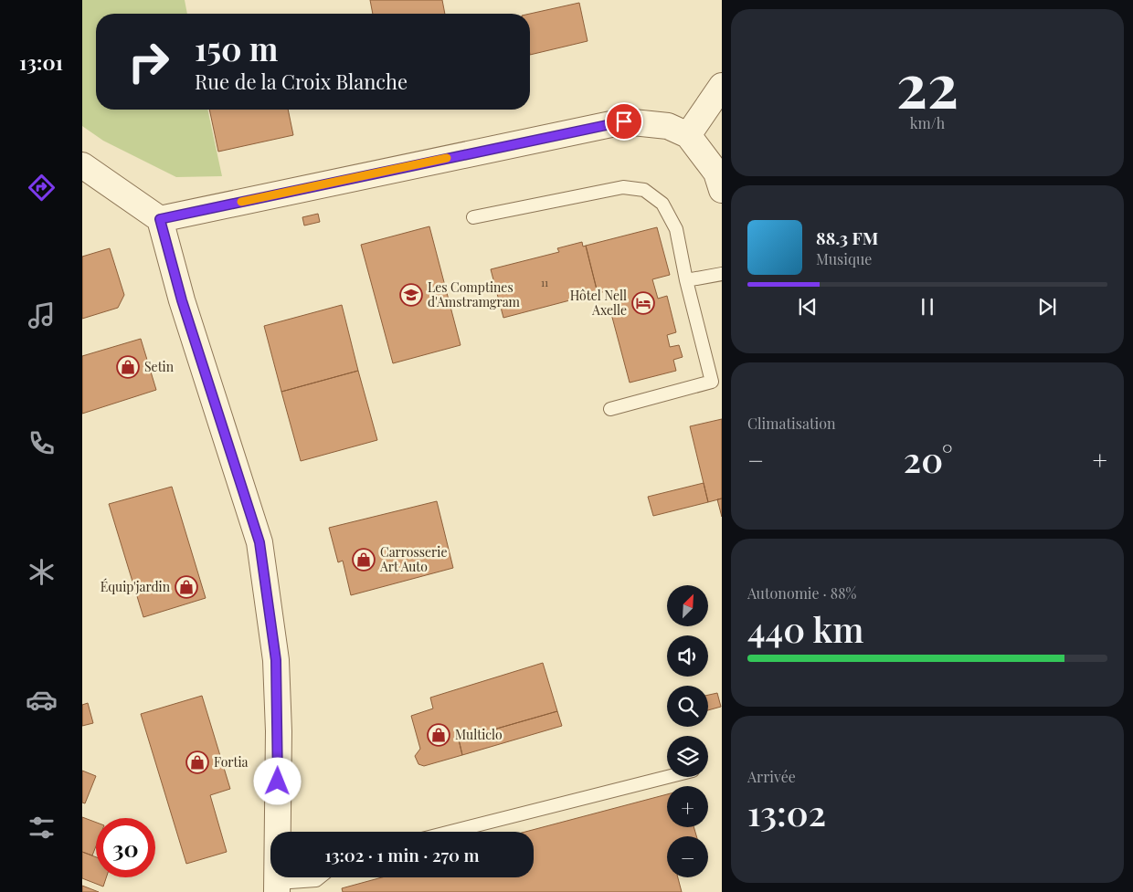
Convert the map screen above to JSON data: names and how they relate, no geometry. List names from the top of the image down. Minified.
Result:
{"places":{"school or university":["Les Comptines d'Amstramgram"],"hotel":["Hôtel Nell Axelle"],"shop":["Setin","Carrosserie Art Auto","Équip'jardin","Multiclo","Fortia"]},"house_numbers":["11"],"north":"top right","page":{"tabs":"13:01","tile":[["22","km/h"],"Climatisation",["Autonomie · 88%","440 km"],["Arrivée","13:02"]],"turn":["150 m","Rue de la Croix Blanche"],"song":["88.3 FM","Musique"],"heat":["−","20°","+"],"map_buttons":["+","−"],"limit":"30","trip":"13:02 · 1 min · 270 m"}}
